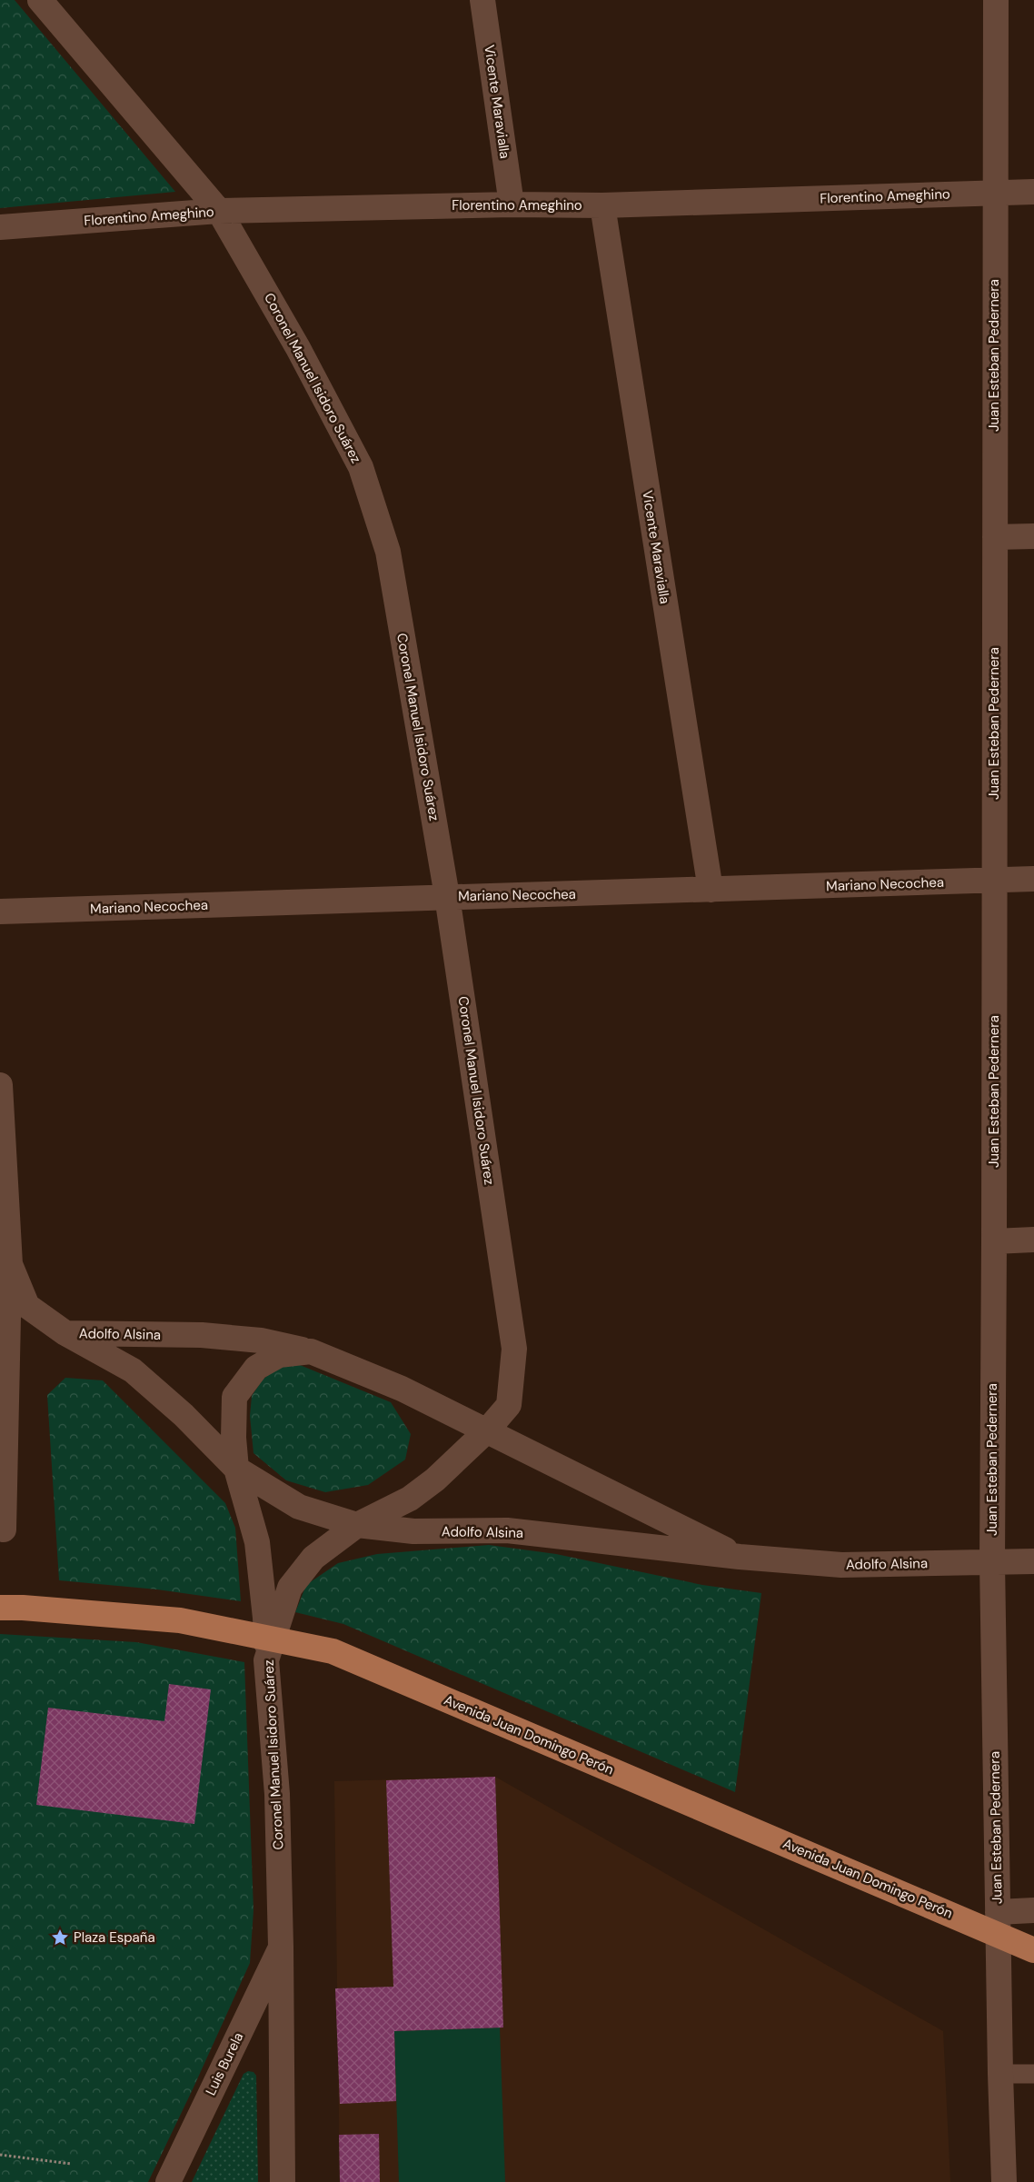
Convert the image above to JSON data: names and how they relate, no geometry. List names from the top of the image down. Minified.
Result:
{"streets":{"main road":["Avenida Juan Domingo Perón"],"street":["Vicente Maravialla","Florentino Ameghino","Juan Esteban Pedernera","Coronel Manuel Isidoro Suárez","Mariano Necochea","Adolfo Alsina","Luis Burela"]},"crossings":[["Vicente Maravialla","Florentino Ameghino"],["Vicente Maravialla","Mariano Necochea"],["Florentino Ameghino","Juan Esteban Pedernera"],["Florentino Ameghino","Coronel Manuel Isidoro Suárez"],["Juan Esteban Pedernera","Mariano Necochea"],["Juan Esteban Pedernera","Adolfo Alsina"],["Juan Esteban Pedernera","Avenida Juan Domingo Perón"],["Coronel Manuel Isidoro Suárez","Mariano Necochea"],["Coronel Manuel Isidoro Suárez","Adolfo Alsina"],["Coronel Manuel Isidoro Suárez","Luis Burela"]],"places":{"place":["Plaza España"]}}
